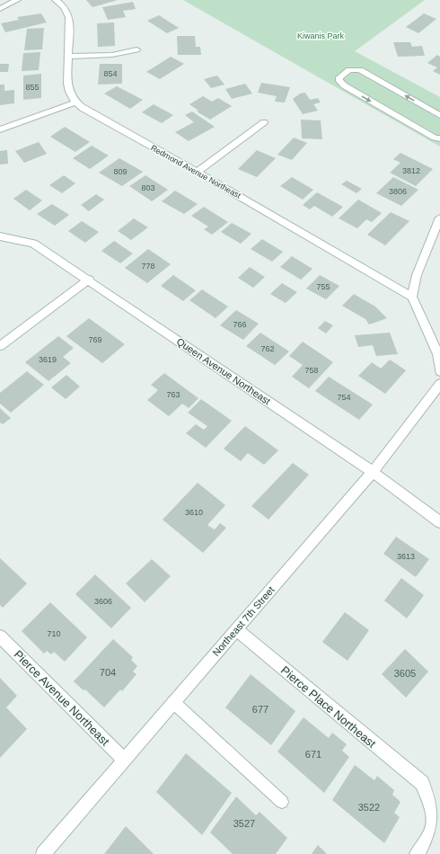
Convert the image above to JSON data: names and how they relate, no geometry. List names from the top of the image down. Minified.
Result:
{"streets":{"street":["Redmond Avenue Northeast","Queen Avenue Northeast","Northeast 7th Street","Pierce Avenue Northeast","Pierce Place Northeast"]},"crossings":[["Queen Avenue Northeast","Northeast 7th Street"],["Northeast 7th Street","Pierce Avenue Northeast"],["Northeast 7th Street","Pierce Place Northeast"]],"parks":["Kiwanis Park"],"house_numbers":["854","855","3812","809","803","3806","778","755","766","769","762","3619","758","763","754","3610","3613","3606","710","704","3605","677","671","3522","3527"]}
